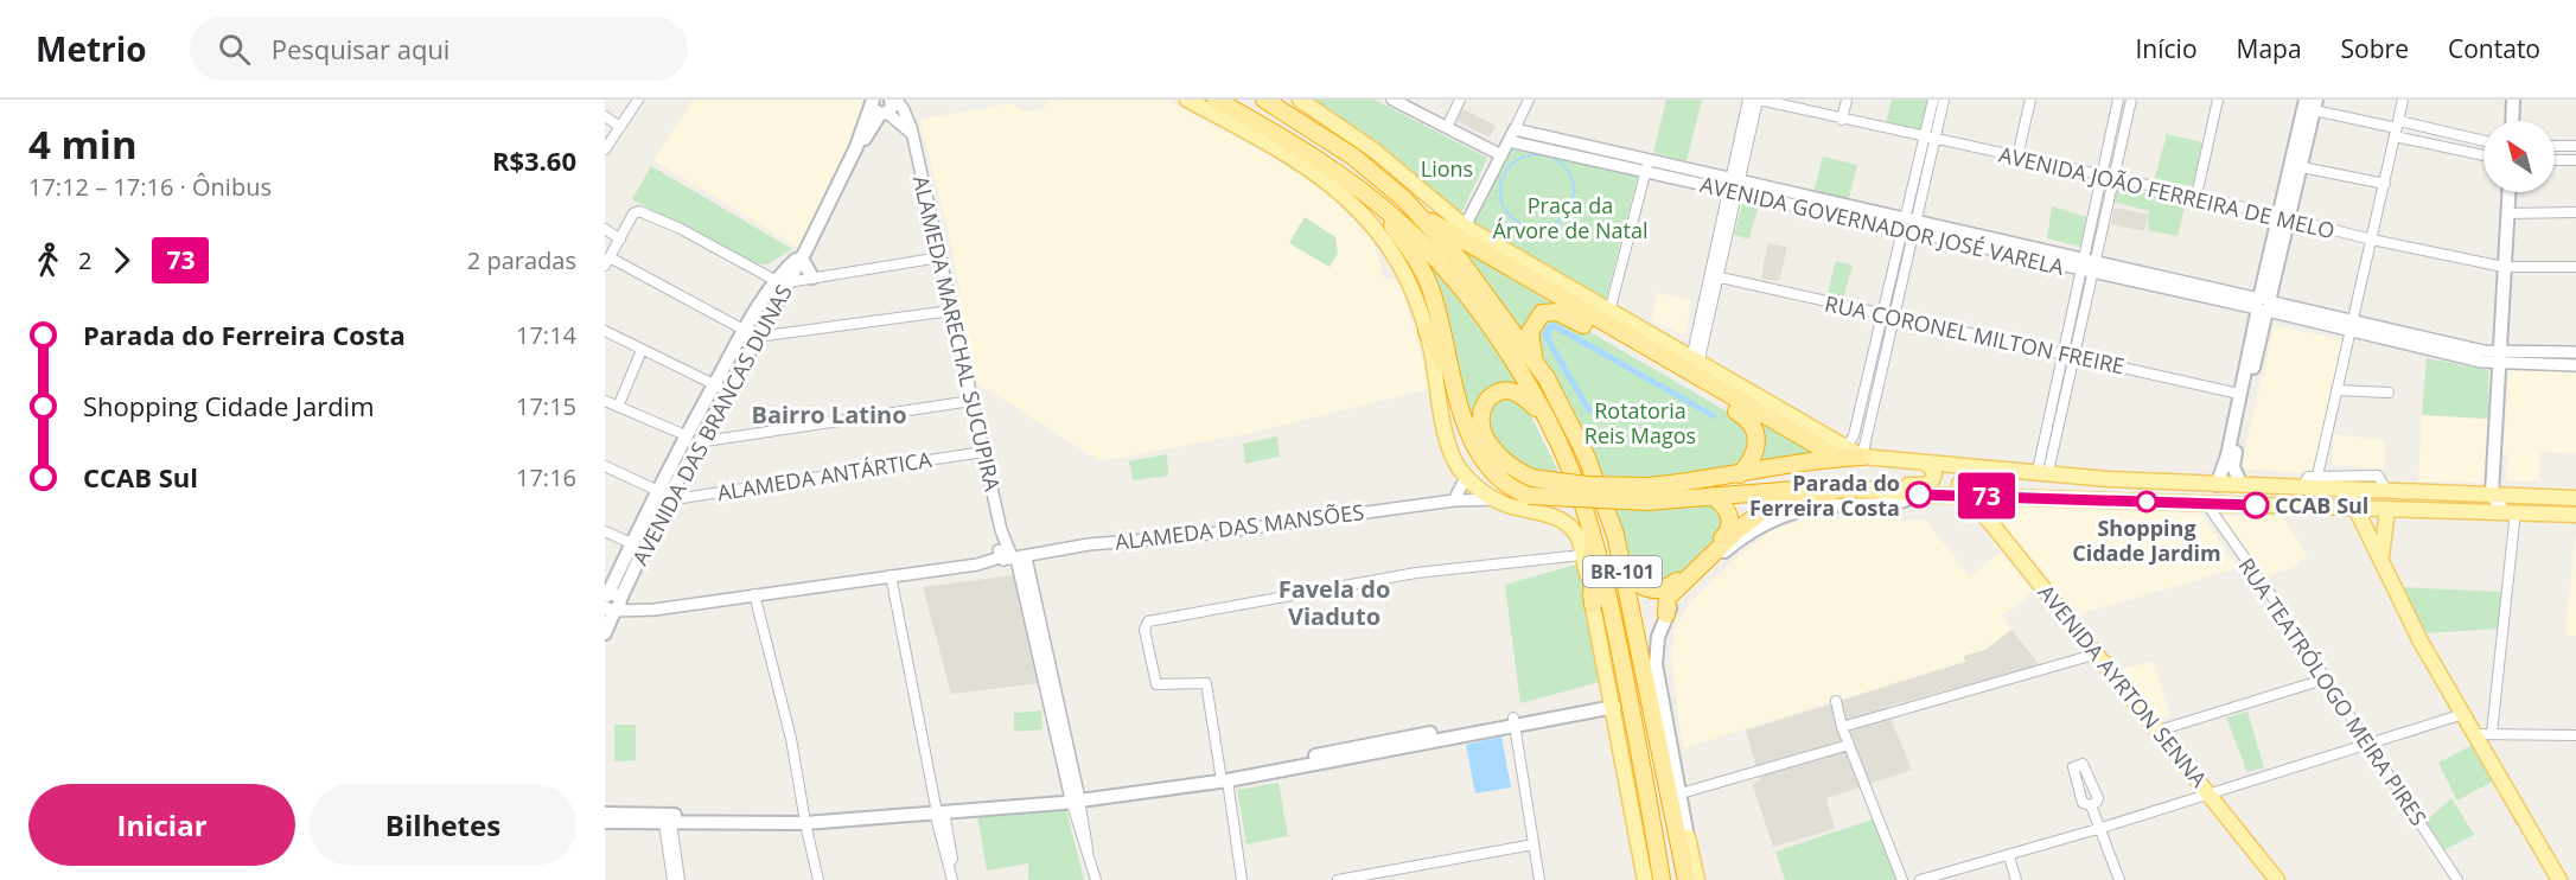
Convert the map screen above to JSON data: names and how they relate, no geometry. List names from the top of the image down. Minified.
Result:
{"streets":{"highway":["BR-101"],"main road":["AVENIDA DAS BRANCAS DUNAS","AVENIDA AYRTON SENNA"],"street":["AVENIDA JOÃO FERREIRA DE MELO","AVENIDA GOVERNADOR JOSÉ VARELA","ALAMEDA MARECHAL SUCUPIRA","RUA CORONEL MILTON FREIRE","ALAMEDA ANTÁRTICA","ALAMEDA DAS MANSÕES","RUA TEATRÓLOGO MEIRA PIRES"]},"crossings":[["ALAMEDA MARECHAL SUCUPIRA","AVENIDA DAS BRANCAS DUNAS"],["ALAMEDA MARECHAL SUCUPIRA","ALAMEDA ANTÁRTICA"],["ALAMEDA MARECHAL SUCUPIRA","ALAMEDA DAS MANSÕES"],["AVENIDA DAS BRANCAS DUNAS","ALAMEDA ANTÁRTICA"],["AVENIDA DAS BRANCAS DUNAS","ALAMEDA DAS MANSÕES"]],"districts":["Bairro Latino","Favela do Viaduto"],"parks":["Lions","Praça da Árvore de Natal","Rotatoria Reis Magos"],"places":["Parada do Ferreira Costa","Shopping Cidade Jardim","CCAB Sul"],"lines":["bus line 73"],"north":"top left","page":{"header":"Metrio","search":"Pesquisar aqui","nav":["Início","Mapa","Sobre","Contato"],"heading":["4 min","17:12 – 17:16 · Ônibus","R$3.60"],"on_map":"73","legs":["2","73","2 paradas"],"list":[{"name":"Parada do Ferreira Costa","value":"17:14"},{"name":"Shopping Cidade Jardim","value":"17:15"},{"name":"CCAB Sul","value":"17:16"}],"buttons":["Iniciar","Bilhetes"]}}
